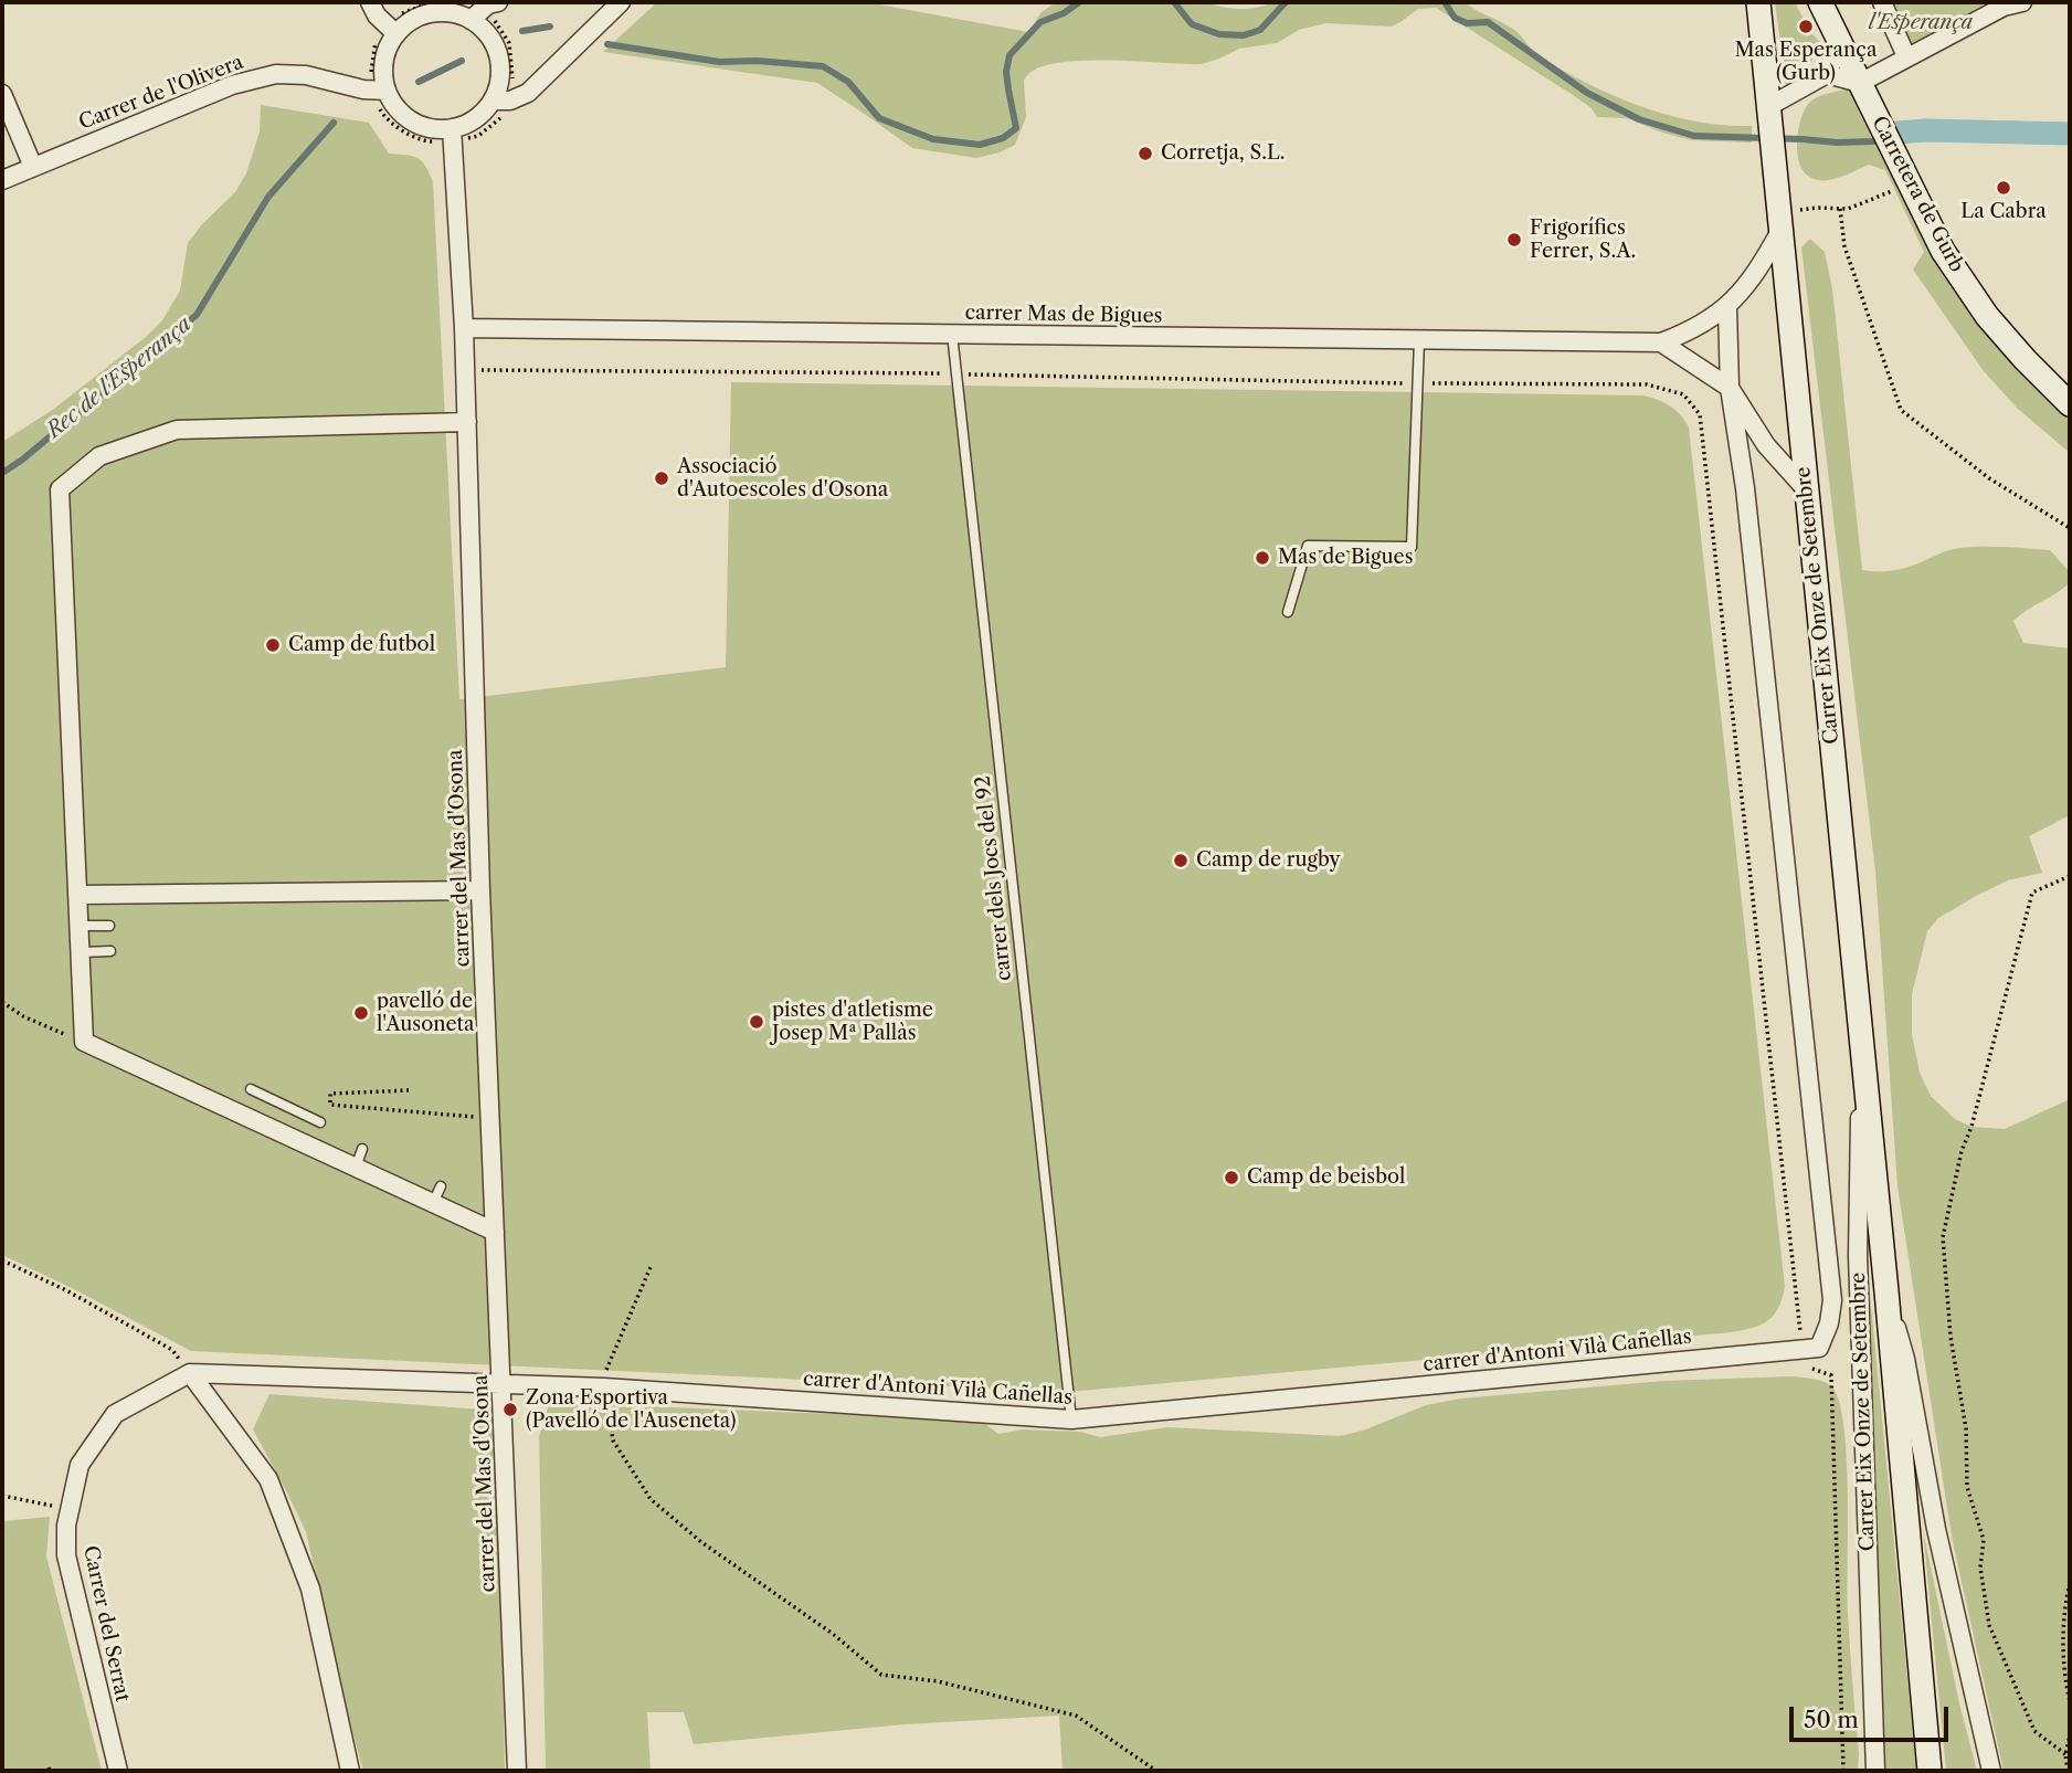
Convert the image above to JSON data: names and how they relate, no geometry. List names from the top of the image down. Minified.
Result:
{"streets":{"street":["Carrer de l'Olivera","Carretera de Gurb","carrer Mas de Bigues","Carrer Eix Onze de Setembre","carrer del Mas d'Osona","carrer d'Antoni Vilà Cañellas","Carrer del Serrat"],"lane":["carrer dels Jocs del 92"]},"crossings":[["Carrer de l'Olivera","carrer del Mas d'Osona"],["carrer Mas de Bigues","Carrer Eix Onze de Setembre"],["carrer Mas de Bigues","carrer del Mas d'Osona"],["carrer Mas de Bigues","carrer dels Jocs del 92"],["Carrer Eix Onze de Setembre","carrer d'Antoni Vilà Cañellas"],["carrer del Mas d'Osona","carrer d'Antoni Vilà Cañellas"],["carrer dels Jocs del 92","carrer d'Antoni Vilà Cañellas"],["carrer d'Antoni Vilà Cañellas","Carrer del Serrat"]],"water":["Rec de l'Esperança"],"parks":["l'Esperança"],"places":["Mas Esperança (Gurb)","Corretja, S.L.","La Cabra","Frigorífics Ferrer, S.A.","Associació d'Autoescoles d'Osona","Mas de Bigues","Camp de futbol","Camp de rugby","pavelló de l'Ausoneta","pistes d'atletisme Josep Mª Pallàs","Camp de beisbol","Zona Esportiva (Pavelló de l'Auseneta)"],"scale_bar":"50 m"}
